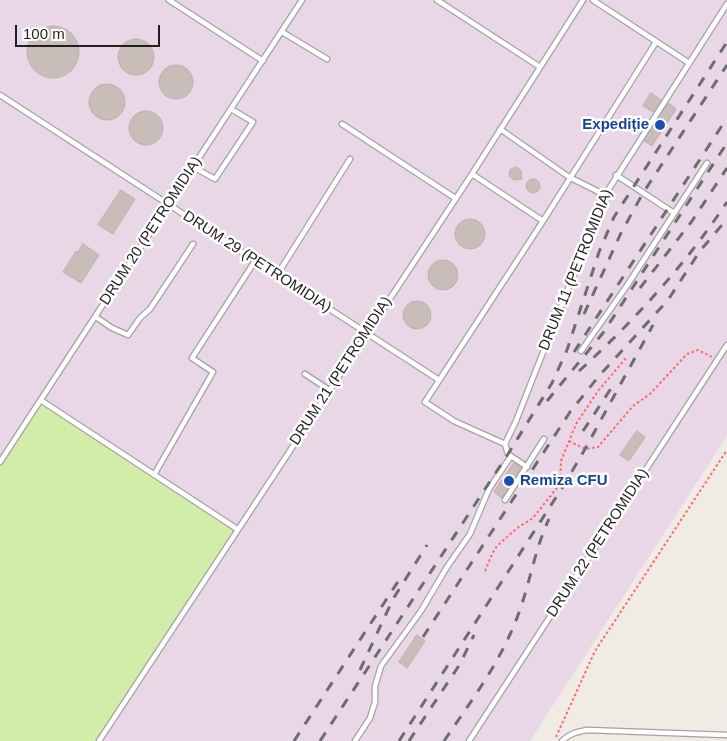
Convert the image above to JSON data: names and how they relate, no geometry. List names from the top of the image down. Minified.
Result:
{"streets":{"lane":["DRUM 20 (PETROMIDIA)","DRUM 29 (PETROMIDIA)","DRUM 11 (PETROMIDIA)","DRUM 21 (PETROMIDIA)","DRUM 22 (PETROMIDIA)"]},"crossings":[["DRUM 20 (PETROMIDIA)","DRUM 29 (PETROMIDIA)"],["DRUM 29 (PETROMIDIA)","DRUM 21 (PETROMIDIA)"]],"places":["Expediție","Remiza CFU"],"scale_bar":"100 m"}
